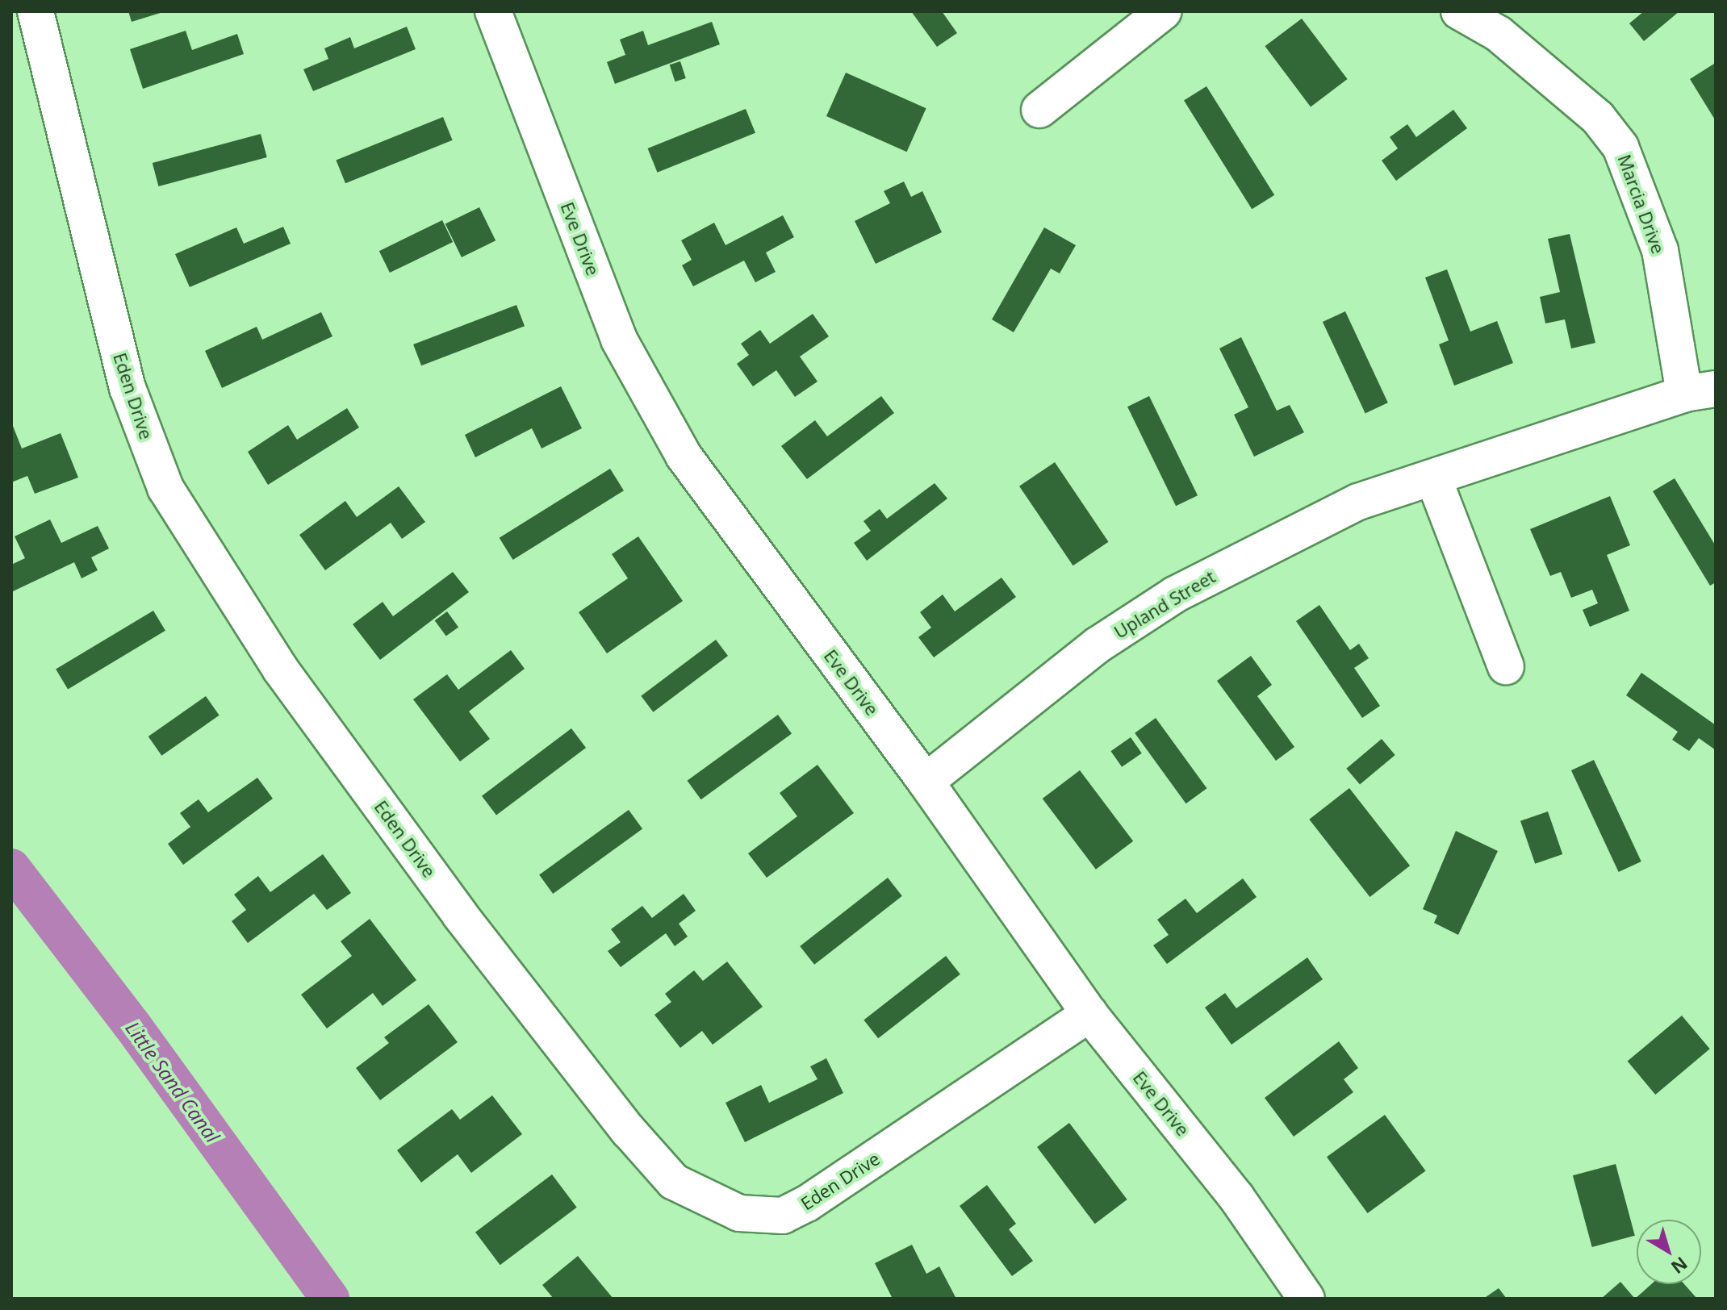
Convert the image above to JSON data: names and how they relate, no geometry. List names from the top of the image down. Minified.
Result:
{"streets":{"street":["Marcia Drive","Eve Drive","Eden Drive","Upland Street"]},"crossings":[["Marcia Drive","Upland Street"],["Eve Drive","Eden Drive"],["Eve Drive","Upland Street"]],"water":["Little Sand Canal"],"north":"bottom right"}
